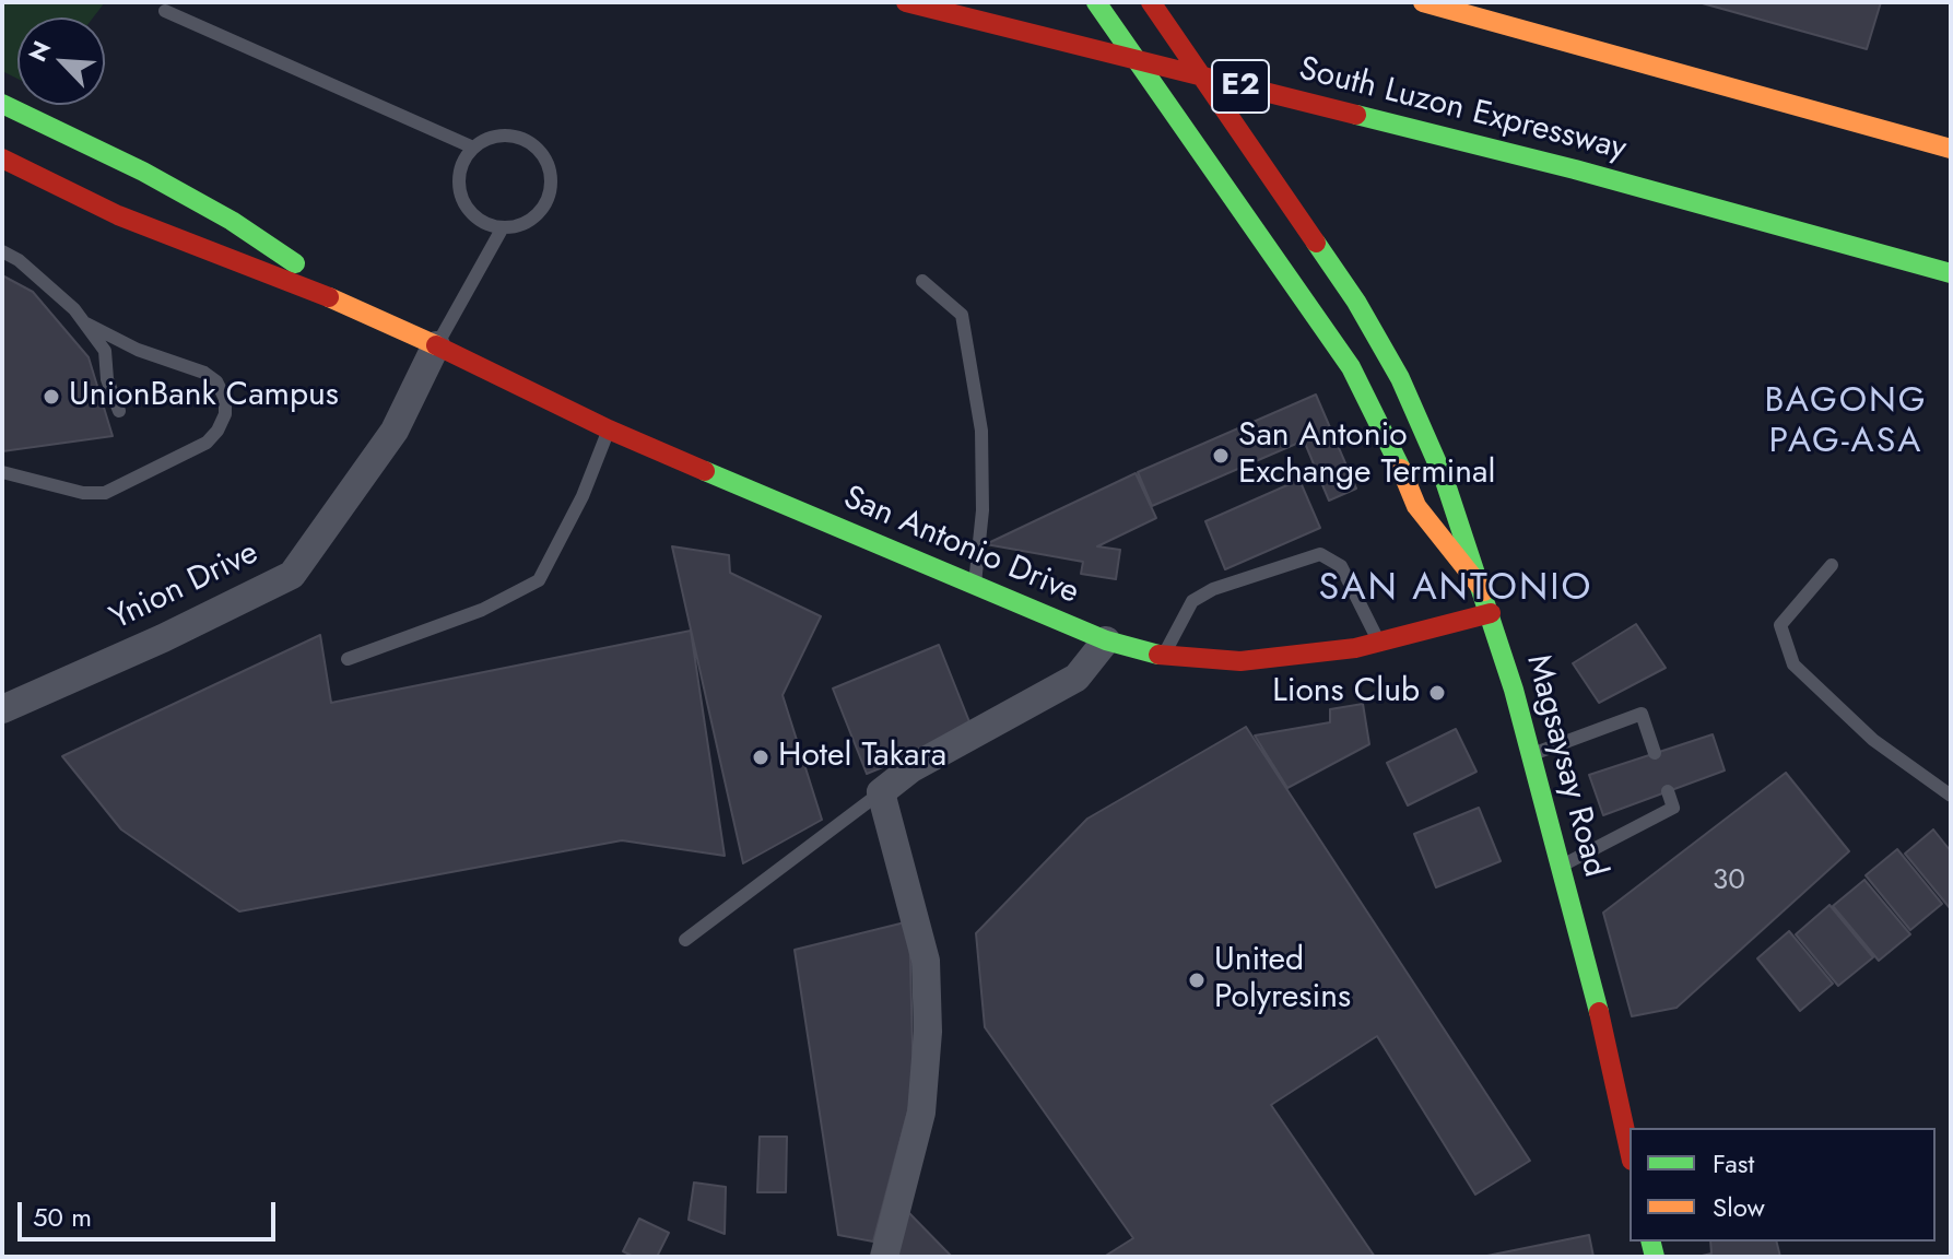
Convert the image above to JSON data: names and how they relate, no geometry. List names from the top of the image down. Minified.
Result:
{"streets":{"main road":["E2","South Luzon Expressway","San Antonio Drive","Magsaysay Road"],"street":["Ynion Drive"]},"crossings":[["San Antonio Drive","Ynion Drive"],["San Antonio Drive","Magsaysay Road"]],"districts":["BAGONG PAG-ASA","SAN ANTONIO"],"places":["UnionBank Campus","San Antonio Exchange Terminal","Lions Club","Hotel Takara","United Polyresins"],"house_numbers":["30"],"legend":["Fast","Slow"],"scale_bar":"50 m","north":"top left"}
